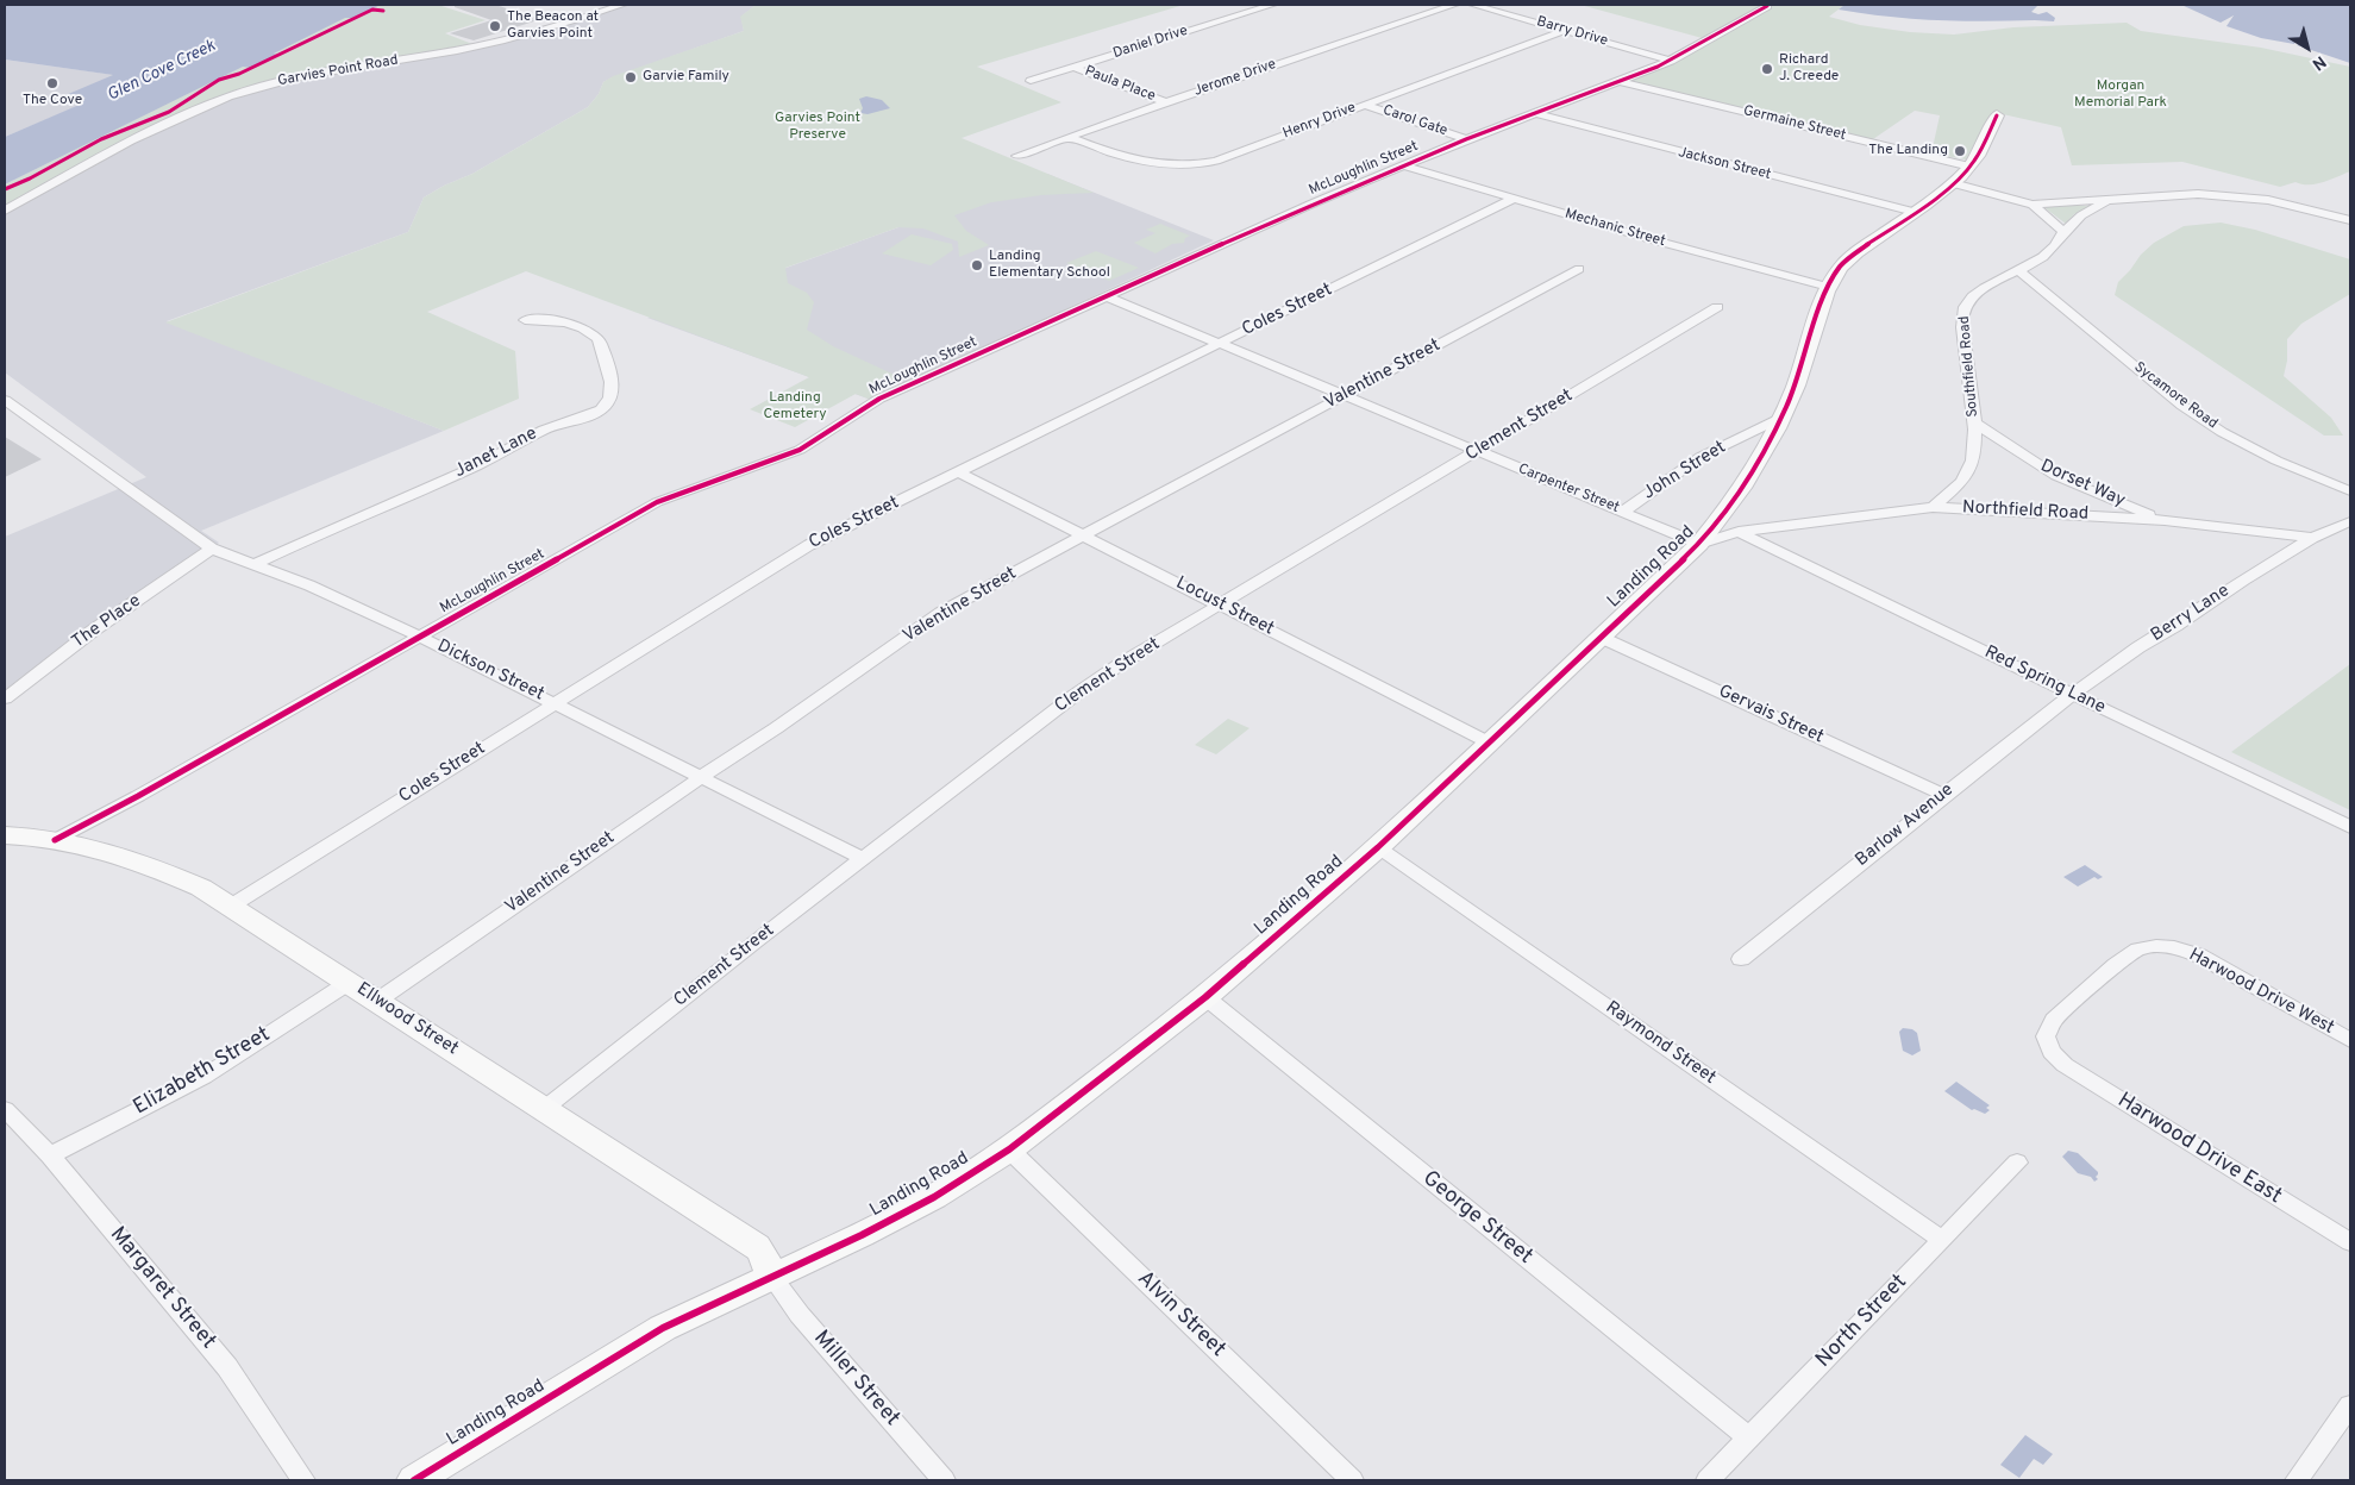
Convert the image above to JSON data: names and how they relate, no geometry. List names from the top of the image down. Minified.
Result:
{"streets":{"street":["Barry Drive","Daniel Drive","Garvies Point Road","Jerome Drive","Paula Place","Henry Drive","Carol Gate","Germaine Street","Jackson Street","McLoughlin Street","Mechanic Street","Coles Street","Southfield Road","Valentine Street","Sycamore Road","Clement Street","Janet Lane","John Street","Dorset Way","Carpenter Street","Northfield Road","Landing Road","Locust Street","Berry Lane","The Place","Dickson Street","Red Spring Lane","Gervais Street","Barlow Avenue","Harwood Drive West","Ellwood Street","Raymond Street","Elizabeth Street","Harwood Drive East","George Street","Margaret Street","Alvin Street","North Street","Miller Street"]},"crossings":[["Barry Drive","Henry Drive"],["Barry Drive","McLoughlin Street"],["Daniel Drive","Paula Place"],["Jerome Drive","Paula Place"],["Jerome Drive","Henry Drive"],["Henry Drive","Carol Gate"],["Carol Gate","McLoughlin Street"],["Germaine Street","McLoughlin Street"],["Germaine Street","Landing Road"],["Jackson Street","McLoughlin Street"],["Jackson Street","Landing Road"],["McLoughlin Street","Mechanic Street"],["McLoughlin Street","Carpenter Street"],["McLoughlin Street","Dickson Street"],["McLoughlin Street","Ellwood Street"],["Mechanic Street","Coles Street"],["Mechanic Street","Landing Road"],["Coles Street","Carpenter Street"],["Coles Street","Locust Street"],["Coles Street","Dickson Street"],["Coles Street","Ellwood Street"],["Southfield Road","Sycamore Road"],["Southfield Road","Dorset Way"],["Southfield Road","Northfield Road"],["Valentine Street","Carpenter Street"],["Valentine Street","Locust Street"],["Valentine Street","Dickson Street"],["Valentine Street","Ellwood Street"],["Clement Street","Carpenter Street"],["Clement Street","Locust Street"],["Clement Street","Dickson Street"],["Clement Street","Ellwood Street"],["Janet Lane","Dickson Street"],["John Street","Carpenter Street"],["John Street","Landing Road"],["Dorset Way","Northfield Road"],["Carpenter Street","Northfield Road"],["Carpenter Street","Landing Road"],["Northfield Road","Landing Road"],["Northfield Road","Berry Lane"],["Northfield Road","Red Spring Lane"],["Landing Road","Locust Street"],["Landing Road","Gervais Street"],["Landing Road","Ellwood Street"],["Landing Road","Raymond Street"],["Landing Road","George Street"],["Landing Road","Alvin Street"],["Landing Road","Miller Street"],["Berry Lane","Red Spring Lane"],["Berry Lane","Barlow Avenue"],["The Place","Dickson Street"],["Red Spring Lane","Barlow Avenue"],["Gervais Street","Barlow Avenue"],["Harwood Drive West","Harwood Drive East"],["Ellwood Street","Elizabeth Street"],["Ellwood Street","Miller Street"],["Raymond Street","North Street"],["Elizabeth Street","Margaret Street"],["George Street","North Street"]],"water":["Glen Cove Creek"],"parks":["Morgan Memorial Park","Garvies Point Preserve","Landing Cemetery"],"places":["The Beacon at Garvies Point","Richard J. Creede","Garvie Family","The Cove","The Landing","Landing Elementary School"],"north":"bottom right"}
